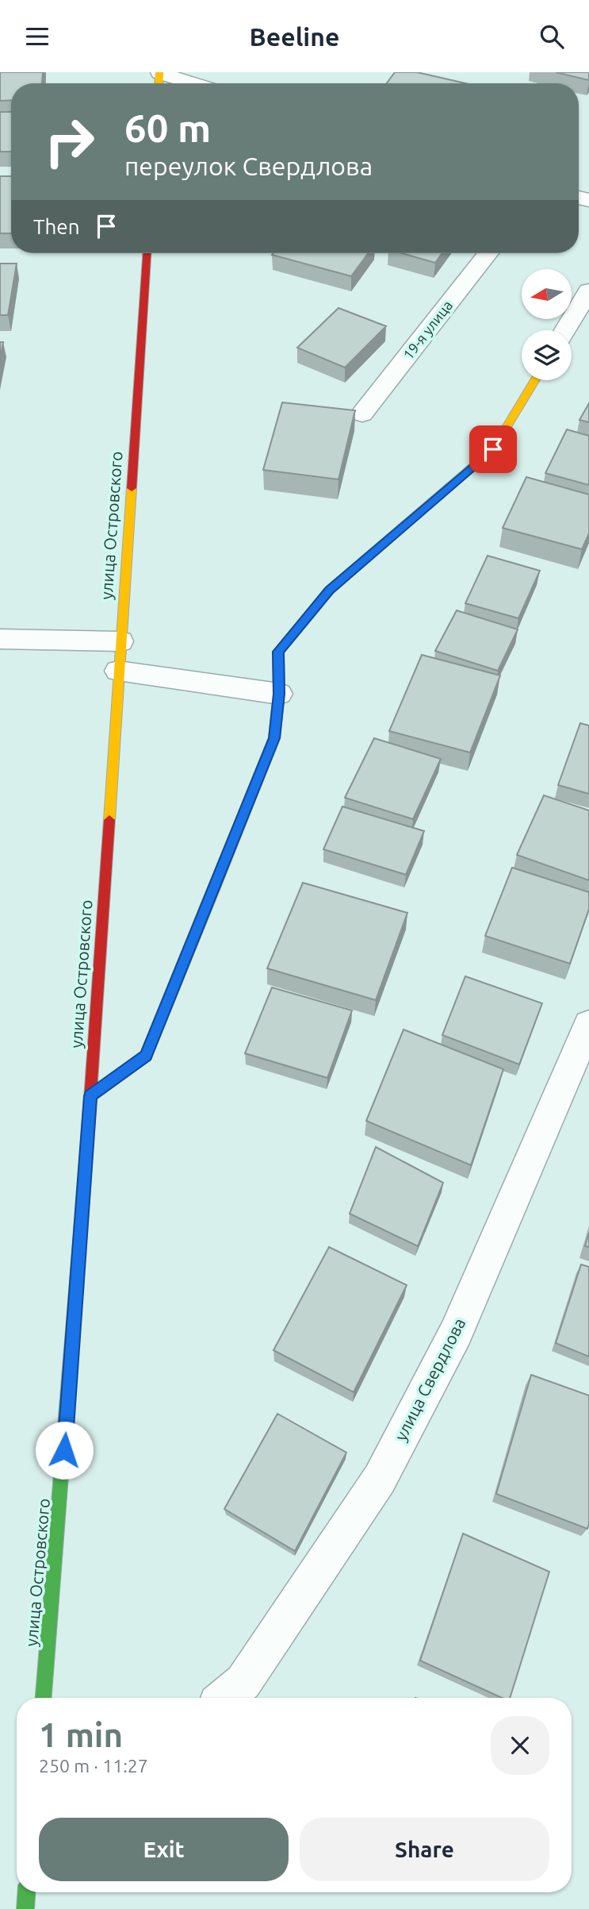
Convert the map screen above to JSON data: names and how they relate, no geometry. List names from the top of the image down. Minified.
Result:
{"streets":{"street":["19-я улица","улица Островского","улица Свердлова"]},"north":"left","page":{"header":"Beeline","turn":["60 m","переулок Свердлова"],"then":"Then","heading":["1 min","250 m · 11:27"],"buttons":["Exit","Share"]}}
